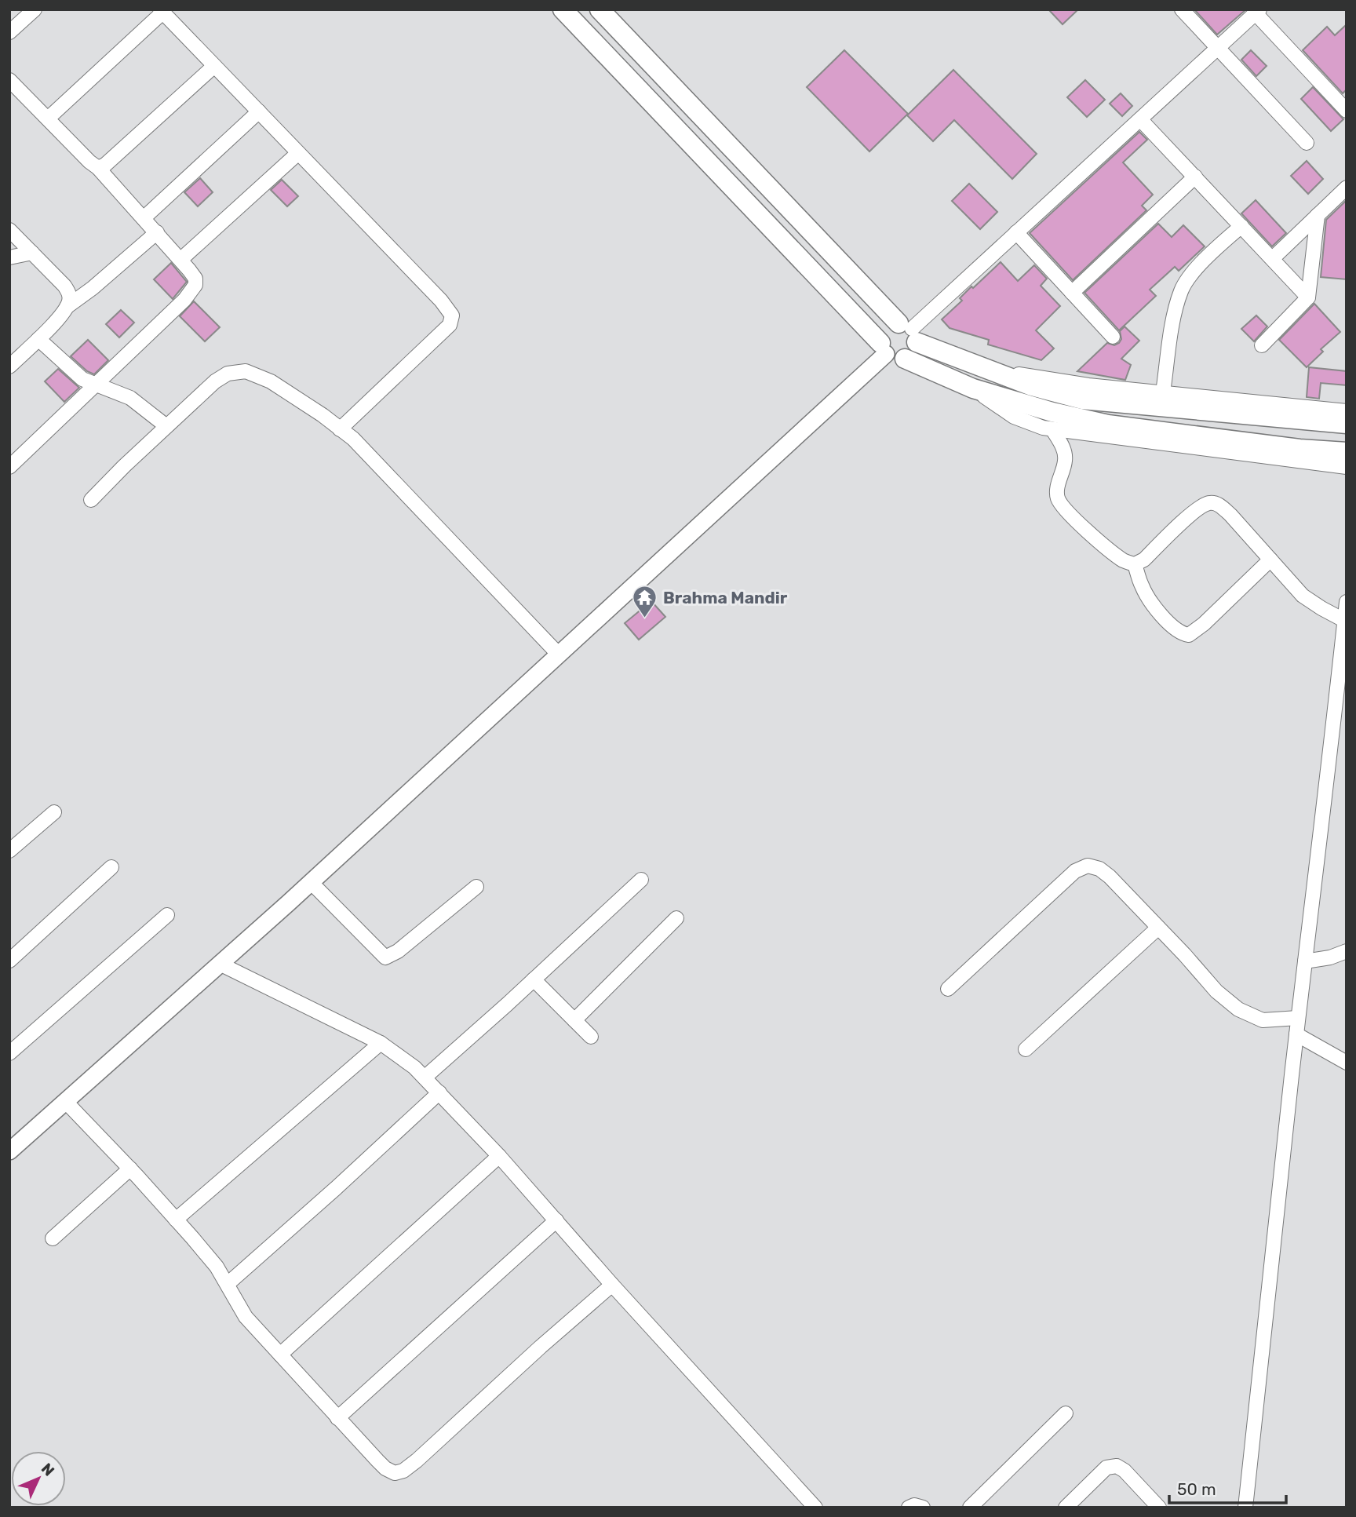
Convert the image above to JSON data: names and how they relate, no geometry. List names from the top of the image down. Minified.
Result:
{"places":{"temple":["Brahma Mandir"]},"scale_bar":"50 m","north":"top right"}
